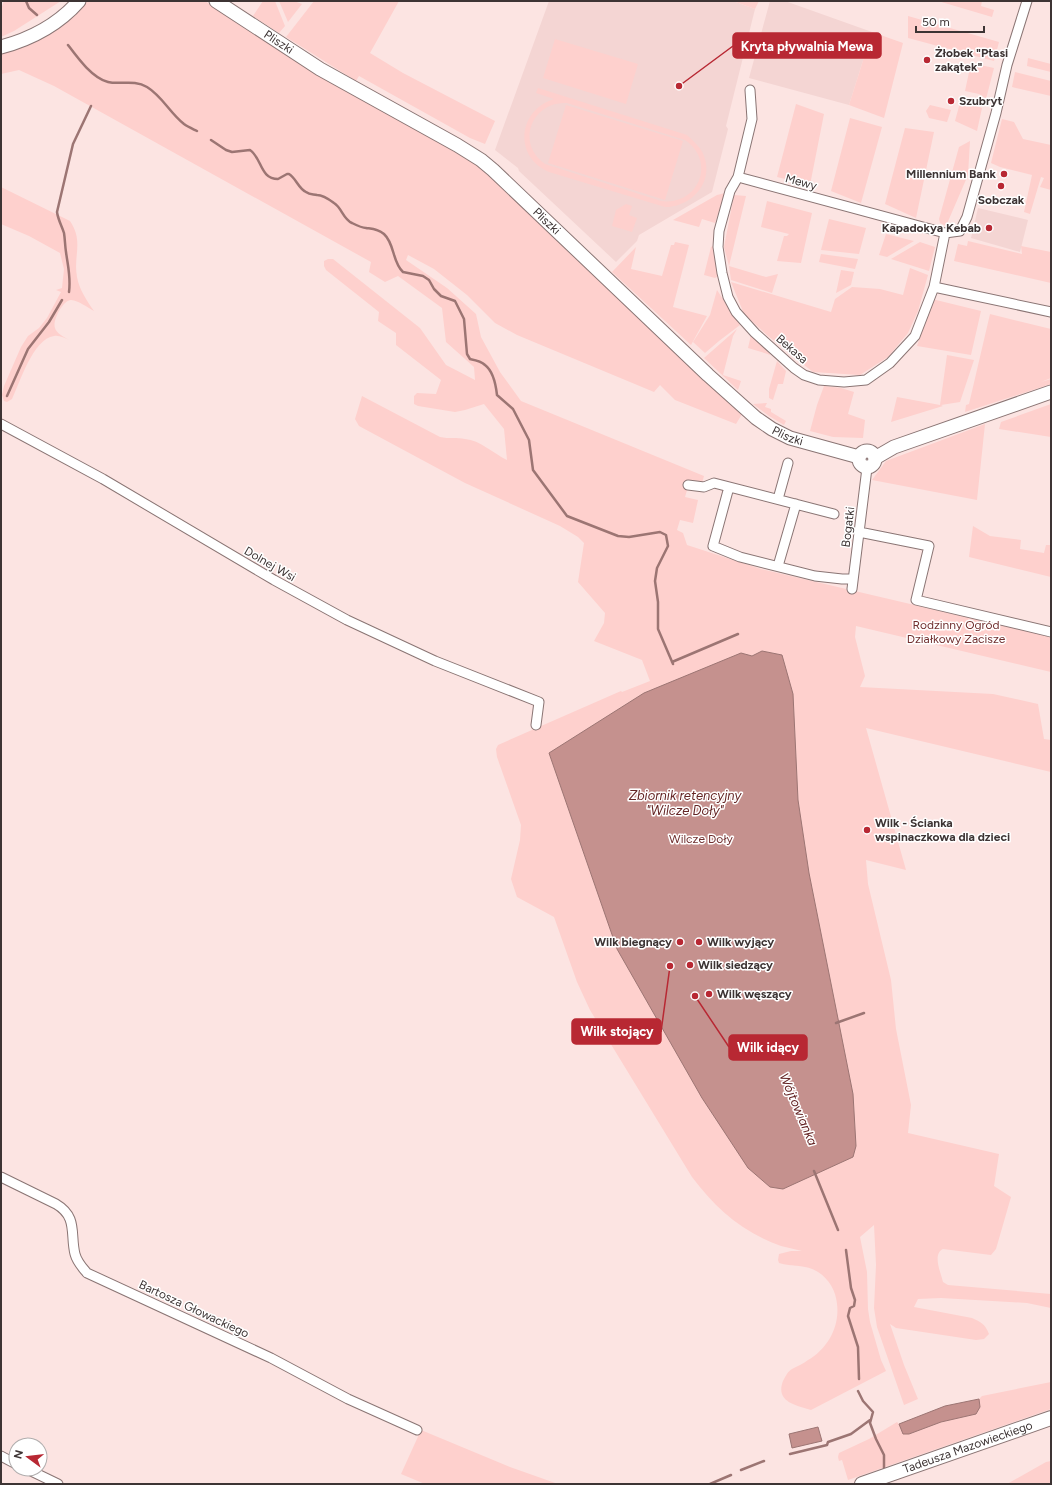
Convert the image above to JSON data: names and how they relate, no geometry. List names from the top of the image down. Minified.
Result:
{"streets":{"main road":["Tadeusza Mazowieckiego"],"street":["Pliszki","Mewy","Bekasa","Bogatki","Dolnej Wsi","Bartosza Głowackiego"]},"crossings":[["Pliszki","Bogatki"],["Mewy","Bekasa"]],"water":["Zbiornik retencyjny \"Wilcze Doły\"","Wójtowianka"],"parks":["Rodzinny Ogród Działkowy Zacisze","Wilcze Doły"],"places":["Żłobek \"Ptasi zakątek\"","Kryta pływalnia Mewa","Szubryt","Millennium Bank","Sobczak","Kapadokya Kebab","Wilk - Ścianka wspinaczkowa dla dzieci","Wilk biegnący","Wilk wyjący","Wilk siedzący","Wilk stojący","Wilk węszący","Wilk idący"],"scale_bar":"50 m","north":"left"}
